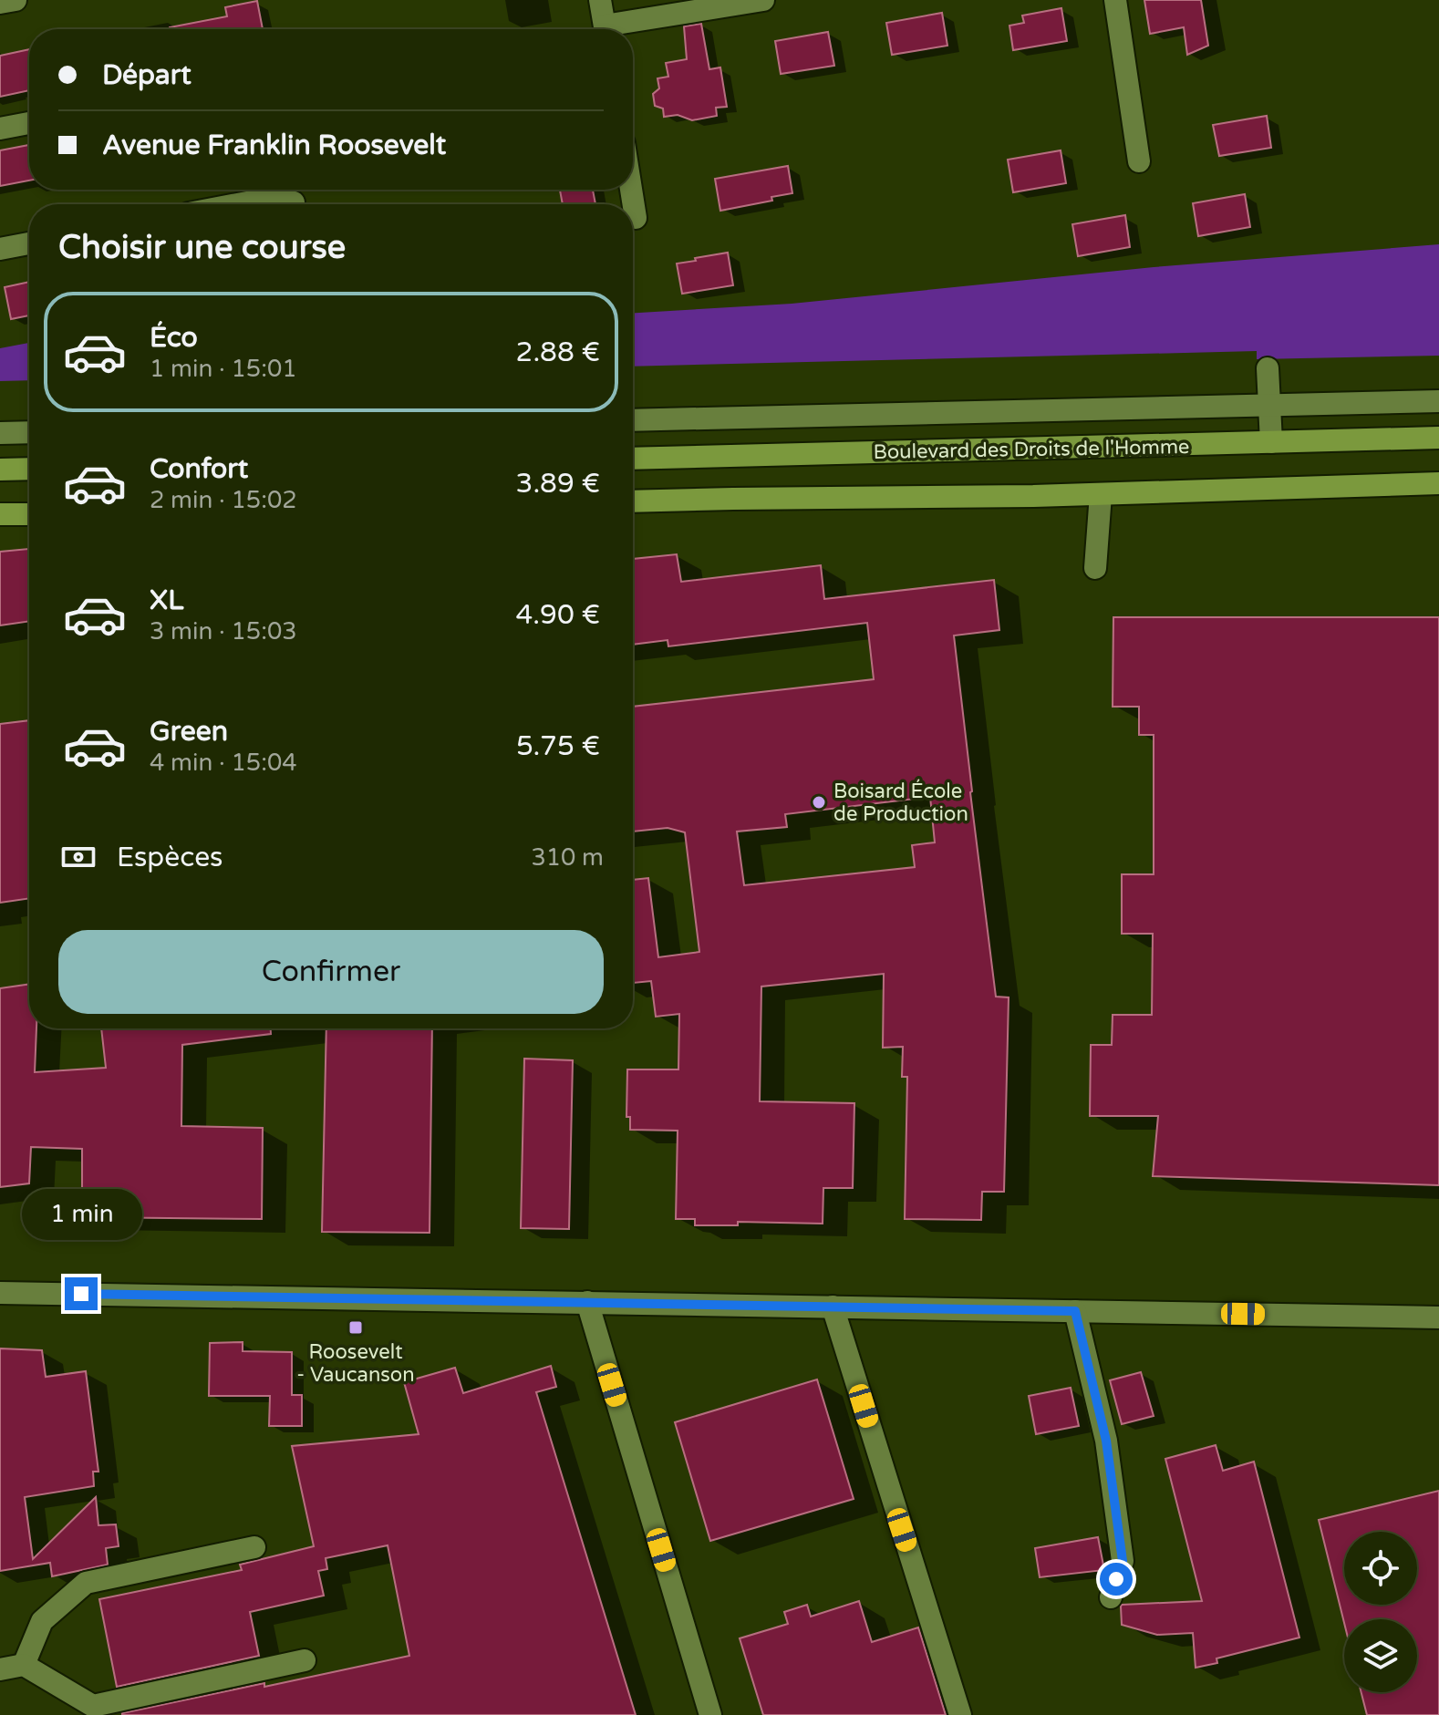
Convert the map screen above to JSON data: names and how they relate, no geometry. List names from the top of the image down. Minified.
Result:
{"streets":{"main road":["Boulevard des Droits de l'Homme"]},"places":{"other":["Boisard École de Production"],"transit":["Roosevelt - Vaucanson"]},"page":{"banner":["Départ","Avenue Franklin Roosevelt"],"heading":"Choisir une course","list":[{"name":"Éco","note":"1 min · 15:01","value":"2.88 €"},{"name":"Confort","note":"2 min · 15:02","value":"3.89 €"},{"name":"XL","note":"3 min · 15:03","value":"4.90 €"},{"name":"Green","note":"4 min · 15:04","value":"5.75 €"}],"pay":["Espèces","310 m"],"buttons":"Confirmer","bubble":"1 min"}}
